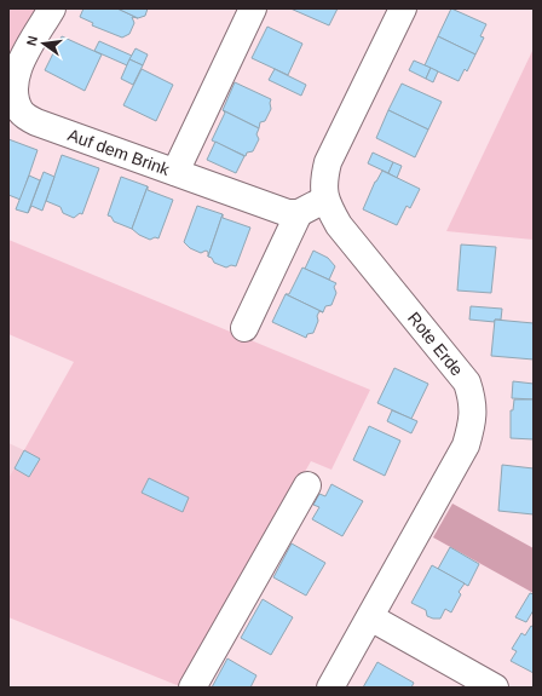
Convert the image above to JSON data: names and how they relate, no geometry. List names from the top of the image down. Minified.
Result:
{"streets":{"street":["Auf dem Brink","Rote Erde"]},"north":"left"}
